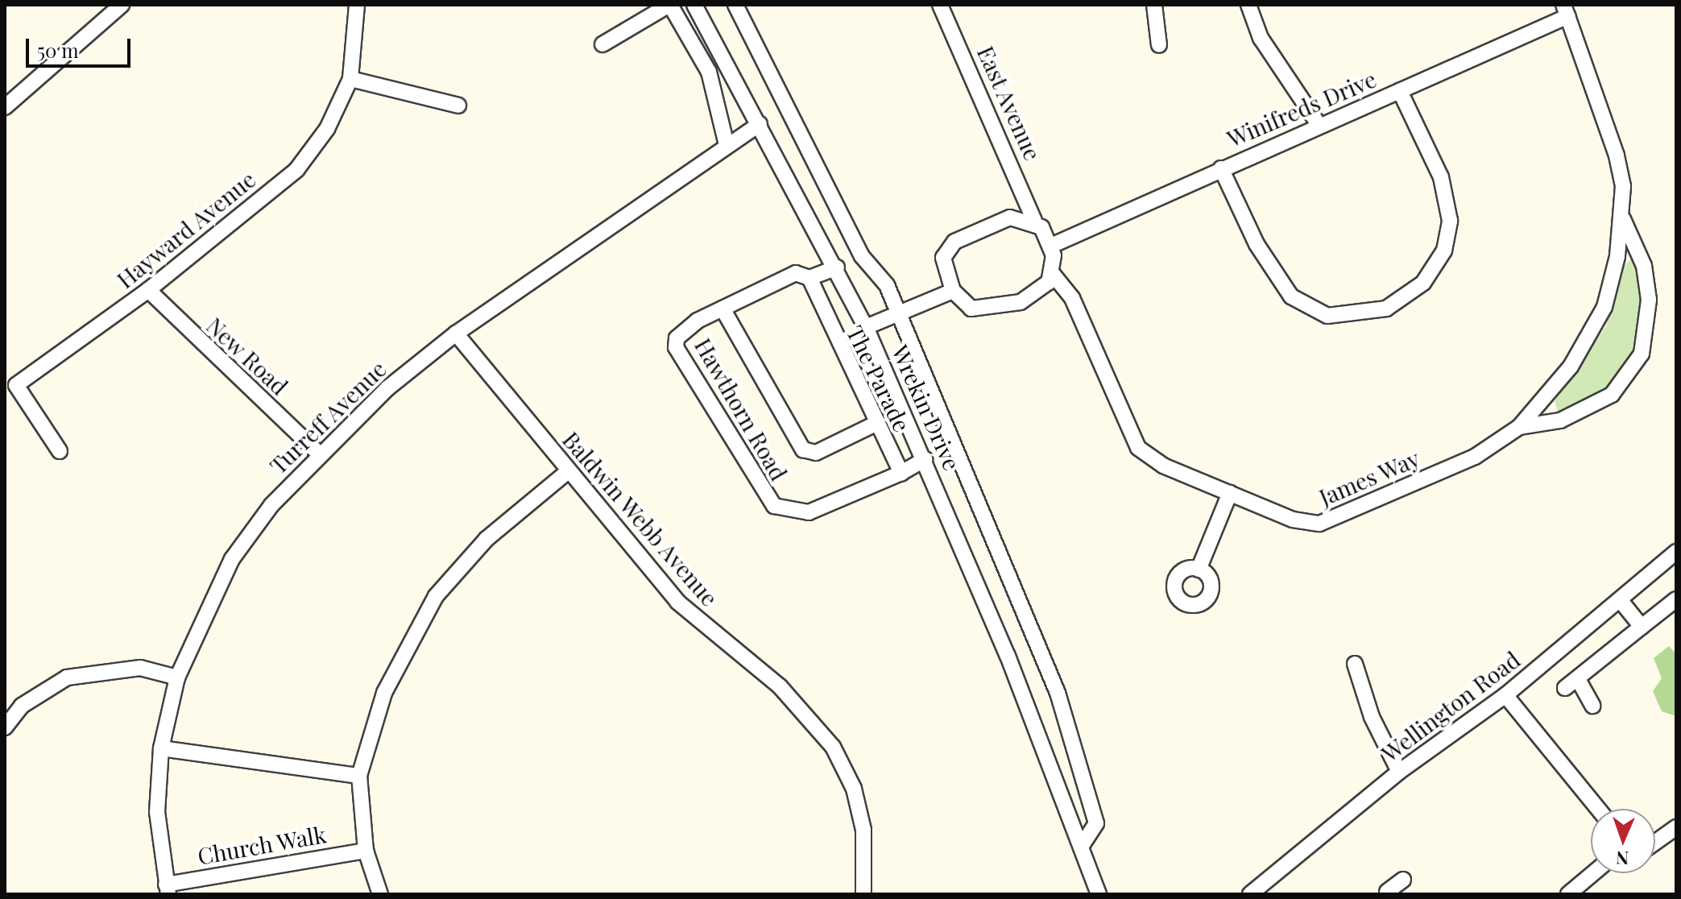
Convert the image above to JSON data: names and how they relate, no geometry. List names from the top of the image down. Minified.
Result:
{"streets":{"street":["East Avenue","Winifreds Drive","Hayward Avenue","New Road","The Parade","Wrekin Drive","Hawthorn Road","Turreff Avenue","James Way","Baldwin Webb Avenue","Wellington Road","Church Walk"]},"crossings":[["East Avenue","Winifreds Drive"],["East Avenue","James Way"],["Winifreds Drive","James Way"],["Hayward Avenue","New Road"],["New Road","Turreff Avenue"],["The Parade","Hawthorn Road"],["Wrekin Drive","Hawthorn Road"],["Wrekin Drive","Turreff Avenue"],["Turreff Avenue","Baldwin Webb Avenue"],["Turreff Avenue","Church Walk"]],"scale_bar":"50 m","north":"bottom"}
